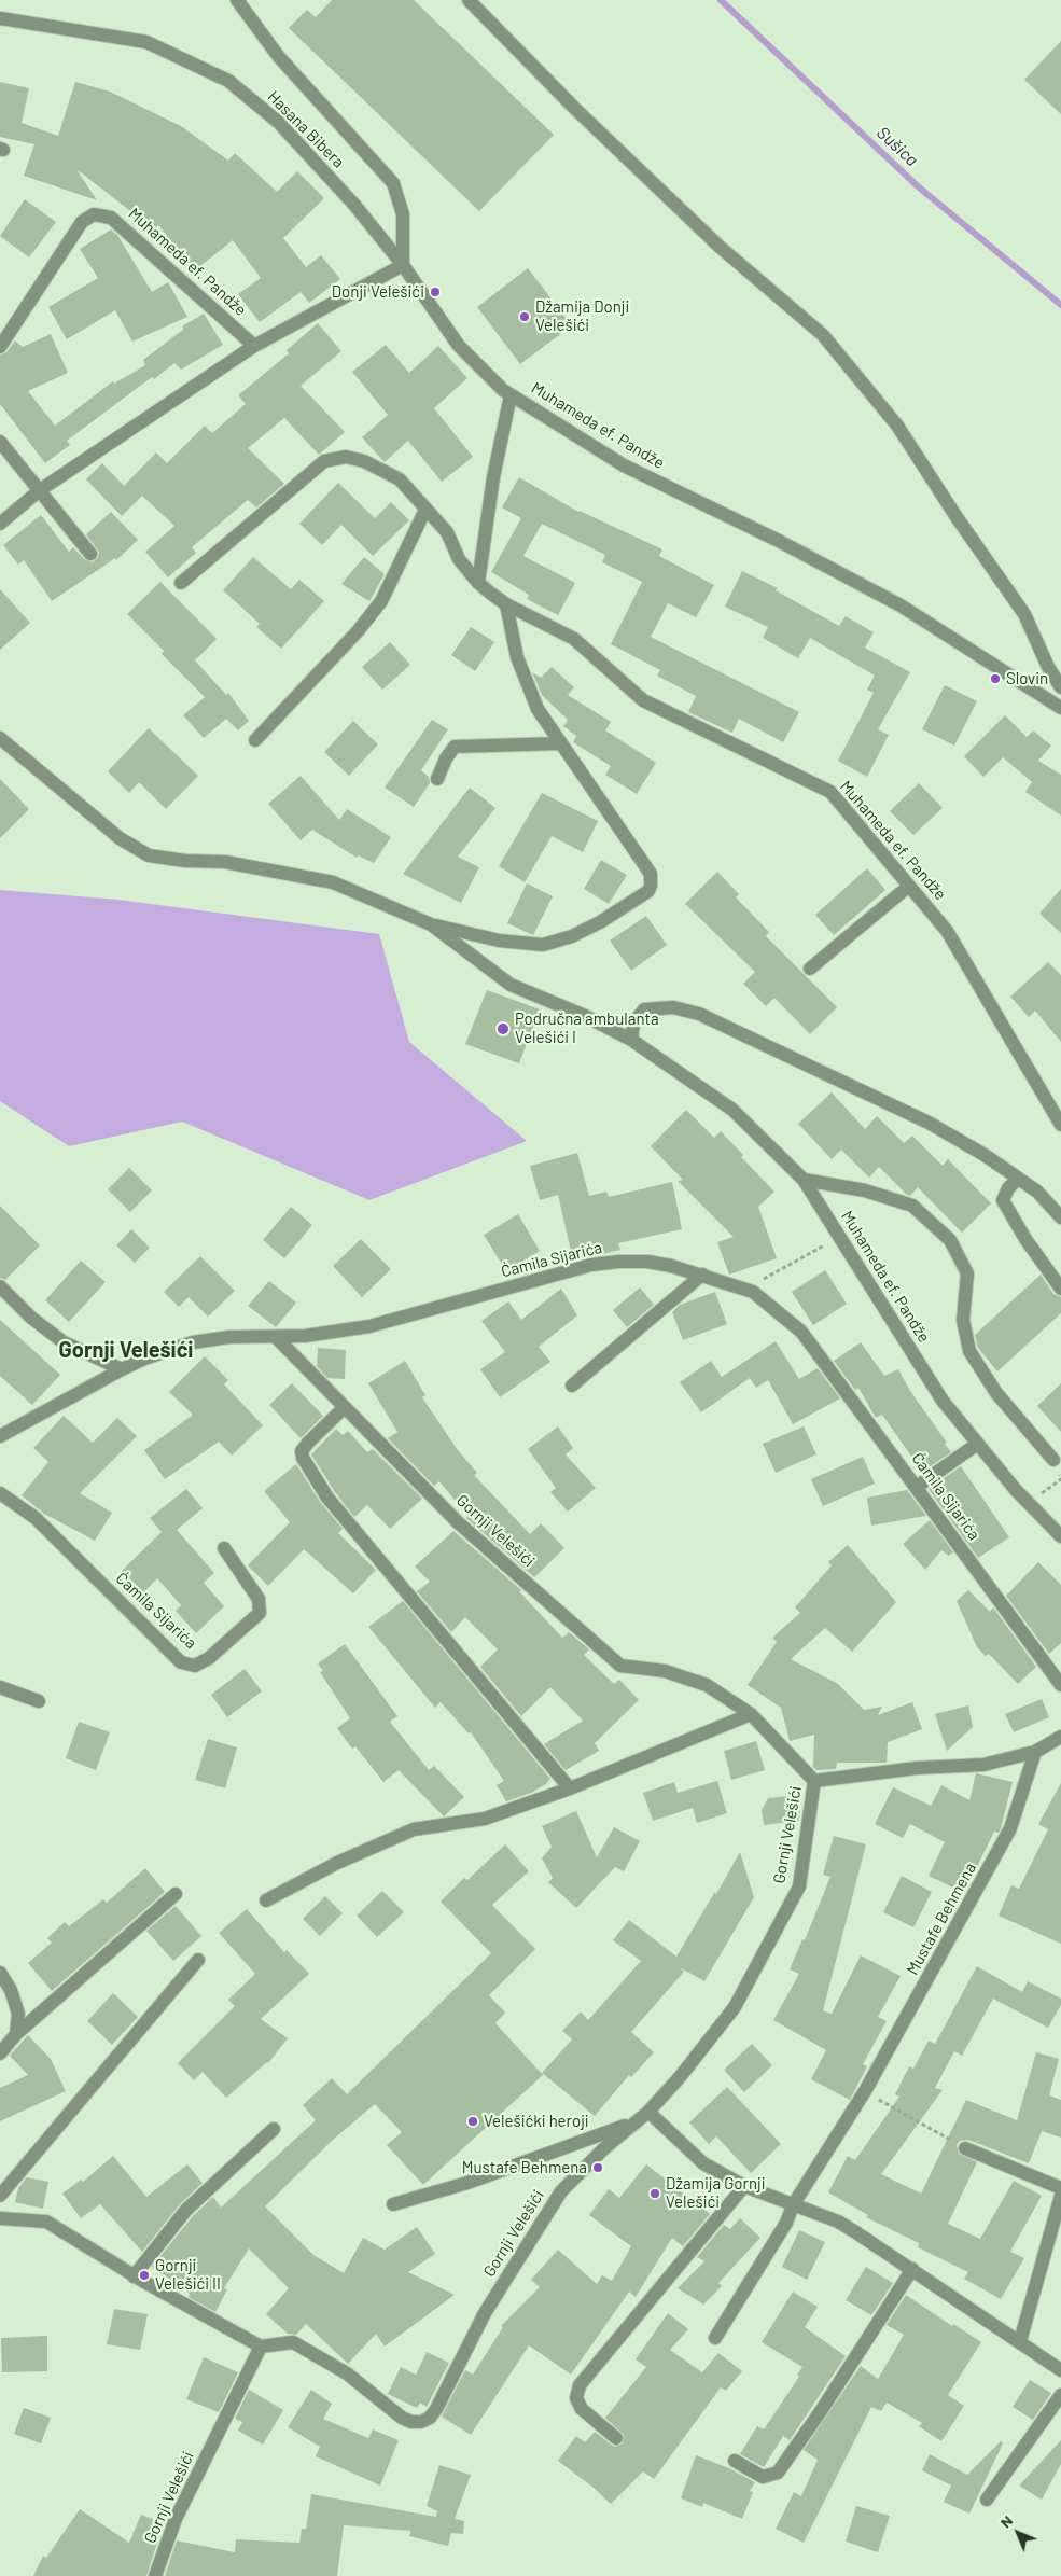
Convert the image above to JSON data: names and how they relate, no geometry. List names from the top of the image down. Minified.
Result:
{"streets":{"street":["Hasana Bibera","Muhameda ef. Pandže","Ćamila Sijarića","Gornji Velešići","Mustafe Behmena"]},"crossings":[["Hasana Bibera","Muhameda ef. Pandže"],["Ćamila Sijarića","Gornji Velešići"],["Gornji Velešići","Mustafe Behmena"]],"districts":["Gornji Velešići"],"water":["Sušica"],"places":["Donji Velešići","Džamija Donji Velešići","Slovin","Područna ambulanta Velešići I","Velešićki heroji","Mustafe Behmena","Džamija Gornji Velešići","Gornji Velešići II"],"north":"top left"}
